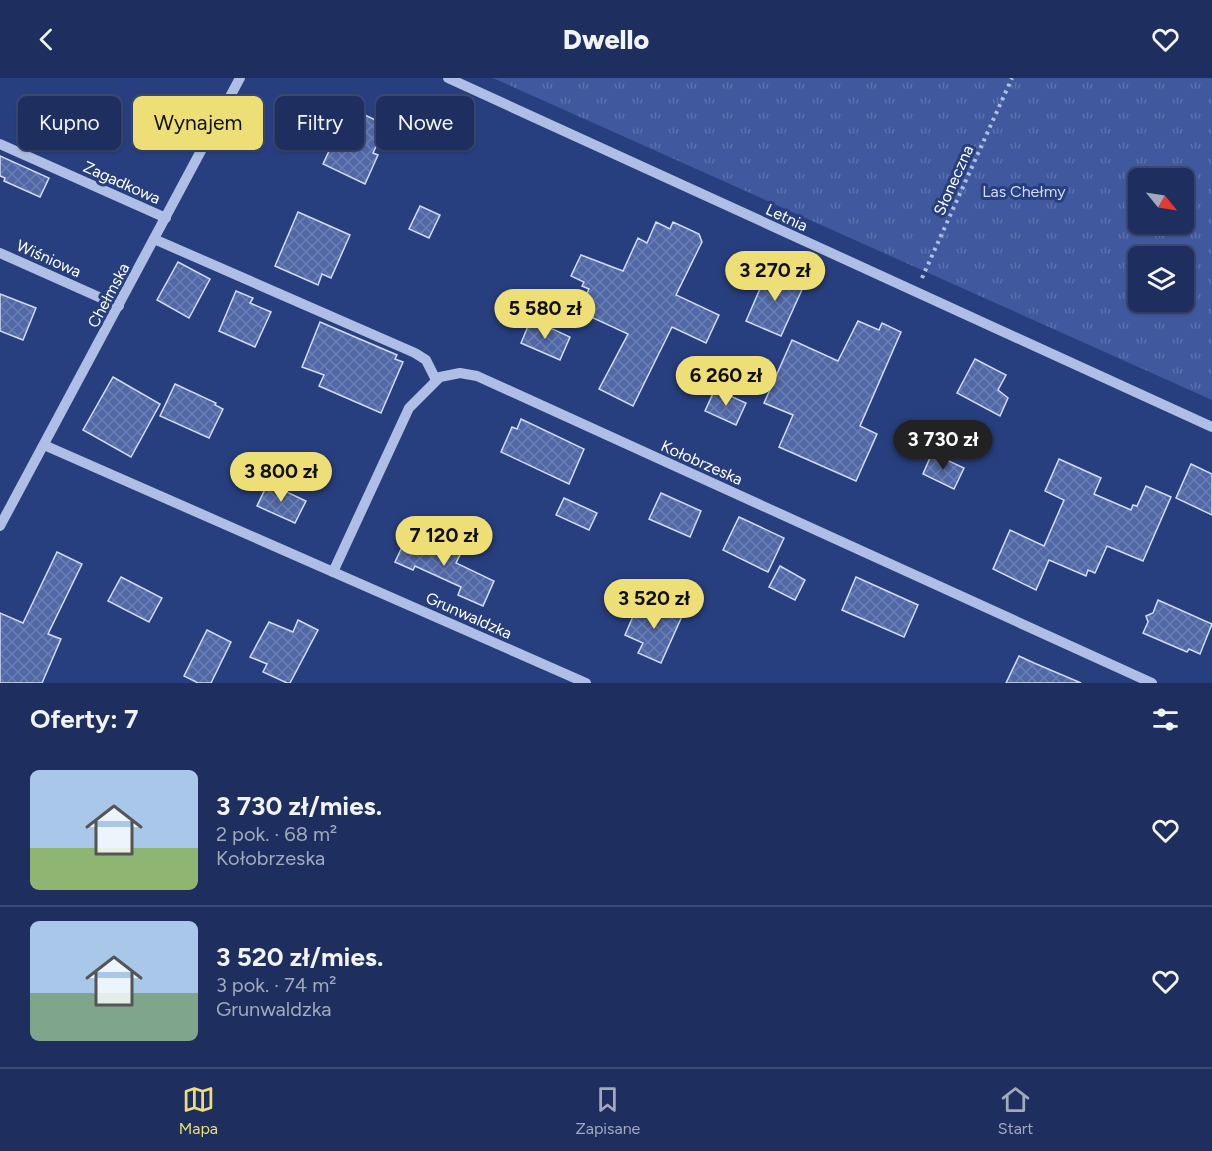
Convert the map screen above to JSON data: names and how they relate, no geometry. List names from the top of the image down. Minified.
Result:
{"streets":{"street":["Zagadkowa","Letnia","Wiśniowa","Chełmska","Kołobrzeska","Grunwaldzka"],"path":["Słoneczna"]},"crossings":[["Słoneczna","Letnia"],["Zagadkowa","Chełmska"],["Wiśniowa","Chełmska"],["Chełmska","Grunwaldzka"]],"parks":["Las Chełmy"],"north":"bottom right","page":{"header":"Dwello","chip":["Kupno","Wynajem","Filtry","Nowe"],"price":["3 270 zł","5 580 zł","6 260 zł","3 730 zł","3 800 zł","7 120 zł","3 520 zł"],"heading":"Oferty: 7","list":[{"name":"3 730 zł/mies.","note":"2 pok. · 68 m² · Kołobrzeska"},{"name":"3 520 zł/mies.","note":"3 pok. · 74 m² · Grunwaldzka"}],"tabs":["Mapa","Zapisane","Start"]}}
